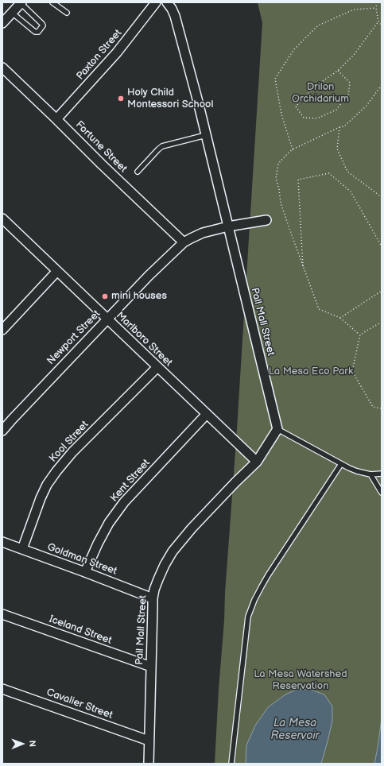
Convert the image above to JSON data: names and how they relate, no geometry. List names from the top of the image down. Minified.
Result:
{"streets":{"street":["Paxton Street","Fortune Street","Pall Mall Street","Newport Street","Marlboro Street","Kool Street","Kent Street","Goldman Street","Iceland Street","Cavalier Street"]},"crossings":[["Paxton Street","Fortune Street"],["Fortune Street","Newport Street"],["Pall Mall Street","Newport Street"],["Pall Mall Street","Marlboro Street"],["Pall Mall Street","Goldman Street"],["Pall Mall Street","Iceland Street"],["Pall Mall Street","Cavalier Street"],["Newport Street","Marlboro Street"],["Marlboro Street","Kool Street"],["Marlboro Street","Kent Street"],["Kool Street","Goldman Street"],["Kent Street","Goldman Street"]],"water":["La Mesa Reservoir"],"parks":["Drilon Orchidarium","La Mesa Eco Park","La Mesa Watershed Reservation"],"places":["Holy Child Montessori School","mini houses"],"north":"right"}
